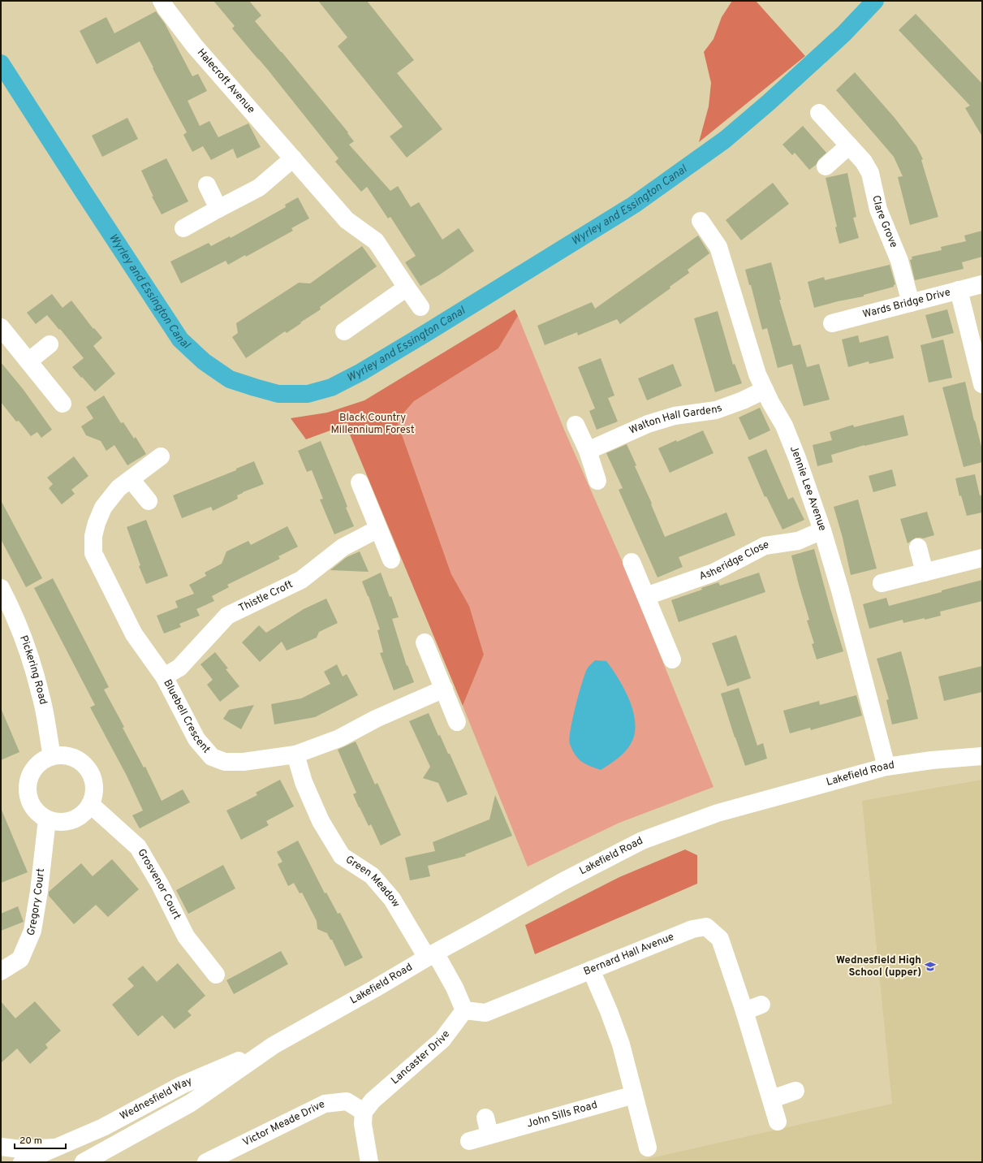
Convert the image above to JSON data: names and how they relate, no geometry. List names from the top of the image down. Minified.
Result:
{"streets":{"street":["Halecroft Avenue","Clare Grove","Wards Bridge Drive","Walton Hall Gardens","Jennie Lee Avenue","Asheridge Close","Thistle Croft","Pickering Road","Bluebell Crescent","Lakefield Road","Green Meadow","Grosvenor Court","Gregory Court","Bernard Hall Avenue","Lancaster Drive","Wednesfield Way","John Sills Road","Victor Meade Drive"]},"crossings":[["Clare Grove","Wards Bridge Drive"],["Walton Hall Gardens","Jennie Lee Avenue"],["Jennie Lee Avenue","Asheridge Close"],["Jennie Lee Avenue","Lakefield Road"],["Thistle Croft","Bluebell Crescent"],["Pickering Road","Grosvenor Court"],["Pickering Road","Gregory Court"],["Bluebell Crescent","Green Meadow"],["Lakefield Road","Green Meadow"],["Lakefield Road","Wednesfield Way"],["Grosvenor Court","Gregory Court"],["Bernard Hall Avenue","Lancaster Drive"],["Lancaster Drive","Victor Meade Drive"]],"water":["Wyrley and Essington Canal"],"parks":["Black Country Millennium Forest"],"places":{"school or university":["Wednesfield High School (upper)"]},"scale_bar":"20 m"}
